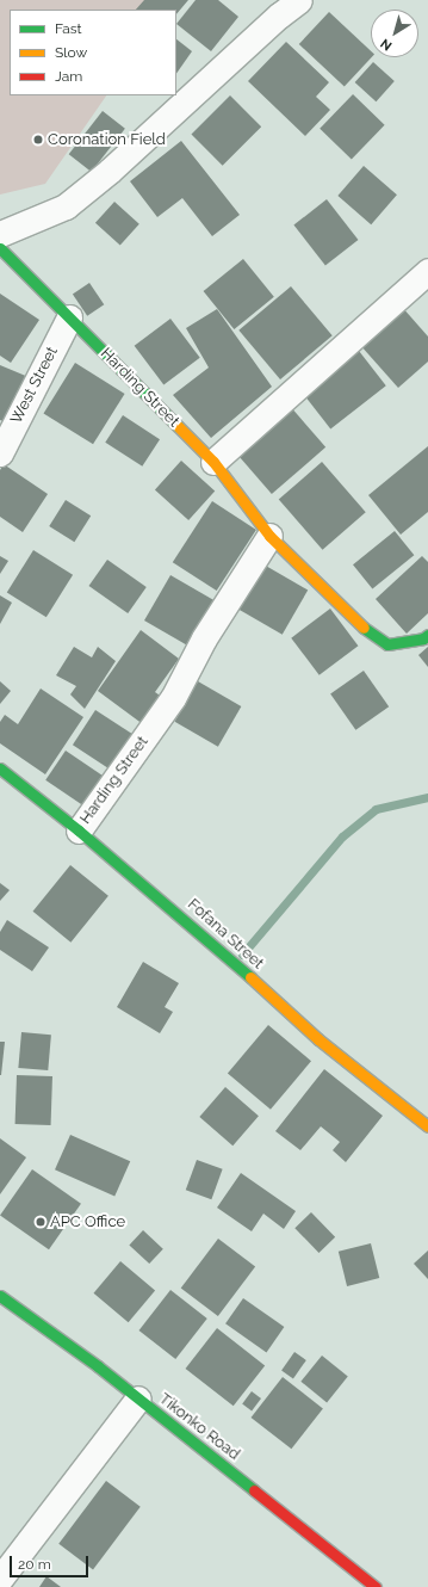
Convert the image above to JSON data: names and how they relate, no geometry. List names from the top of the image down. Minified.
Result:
{"streets":{"street":["West Street","Harding Street","Fofana Street","Tikonko Road"]},"crossings":[["West Street","Harding Street"],["Harding Street","Fofana Street"]],"places":["Coronation Field","APC Office"],"legend":["Fast","Slow","Jam"],"scale_bar":"20 m","north":"bottom left"}
